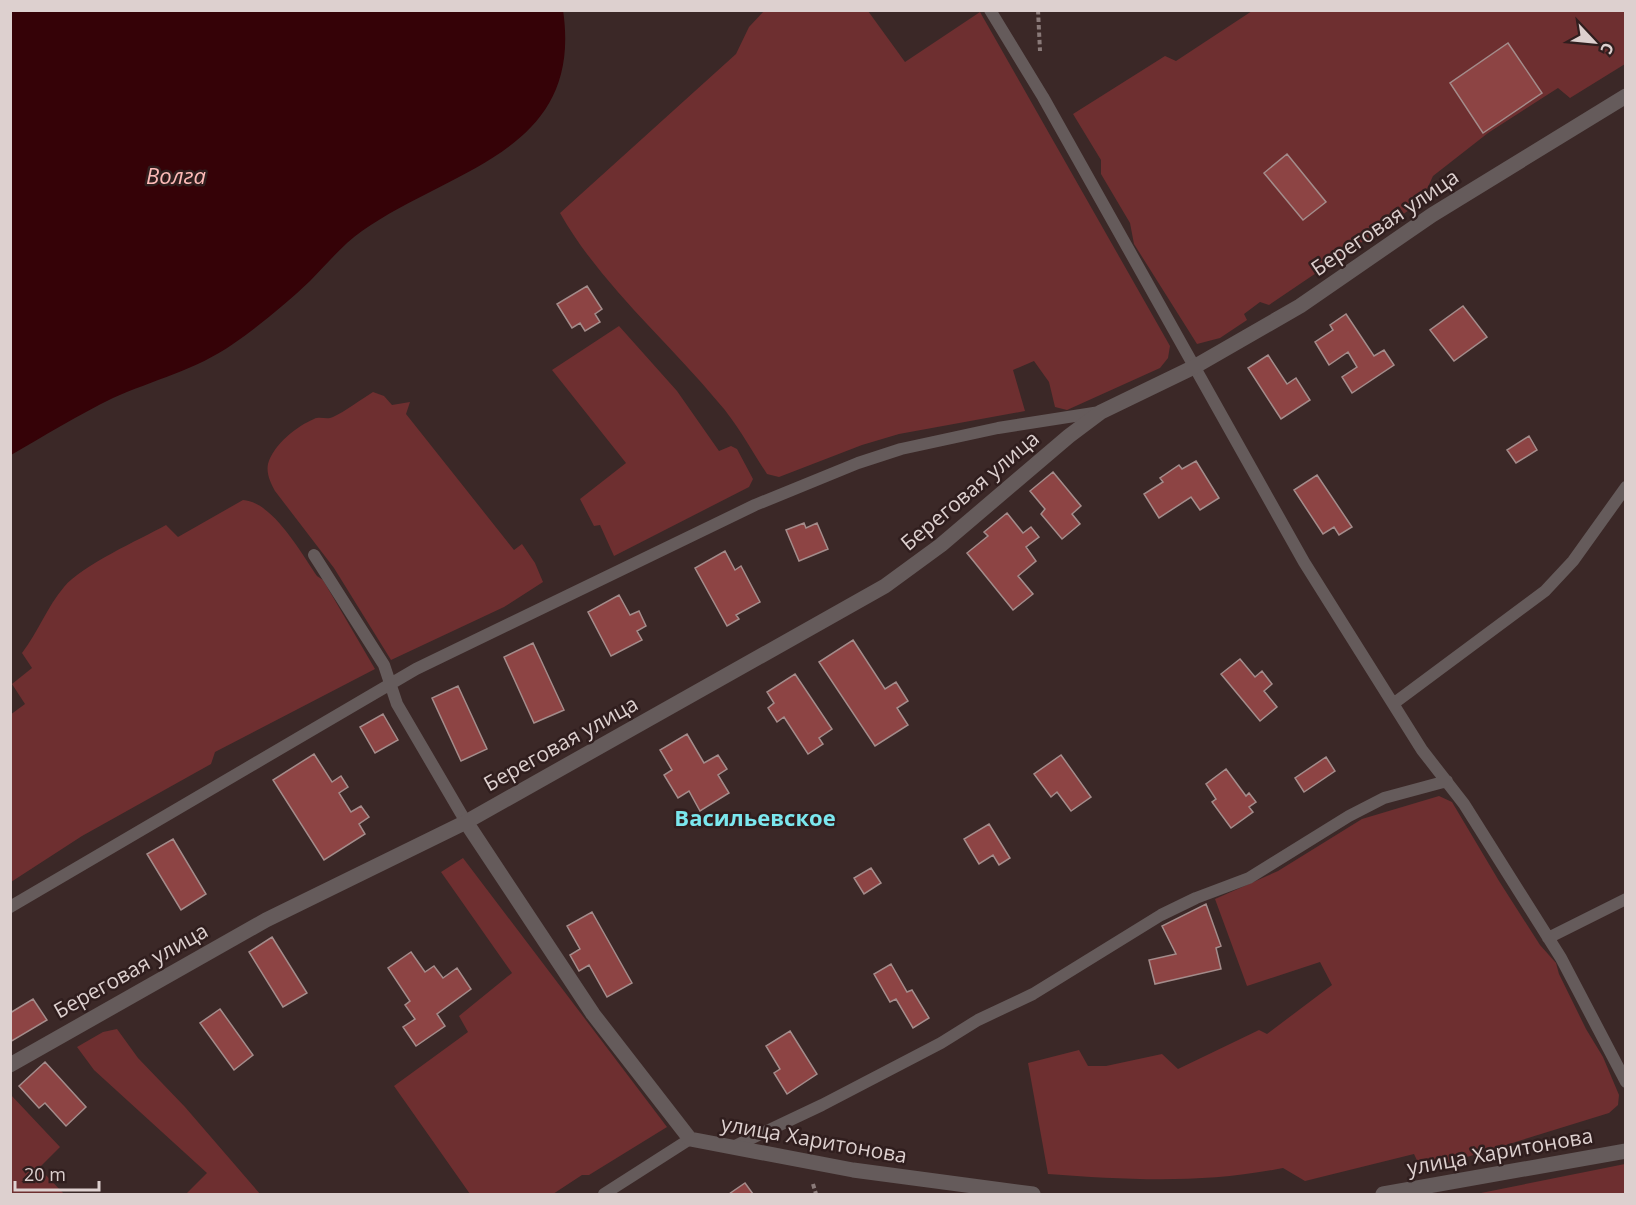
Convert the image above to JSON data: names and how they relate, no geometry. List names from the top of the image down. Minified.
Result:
{"streets":{"street":["Береговая улица","улица Харитонова"]},"districts":["Васильевское"],"water":["Волга"],"scale_bar":"20 m","north":"bottom right"}
